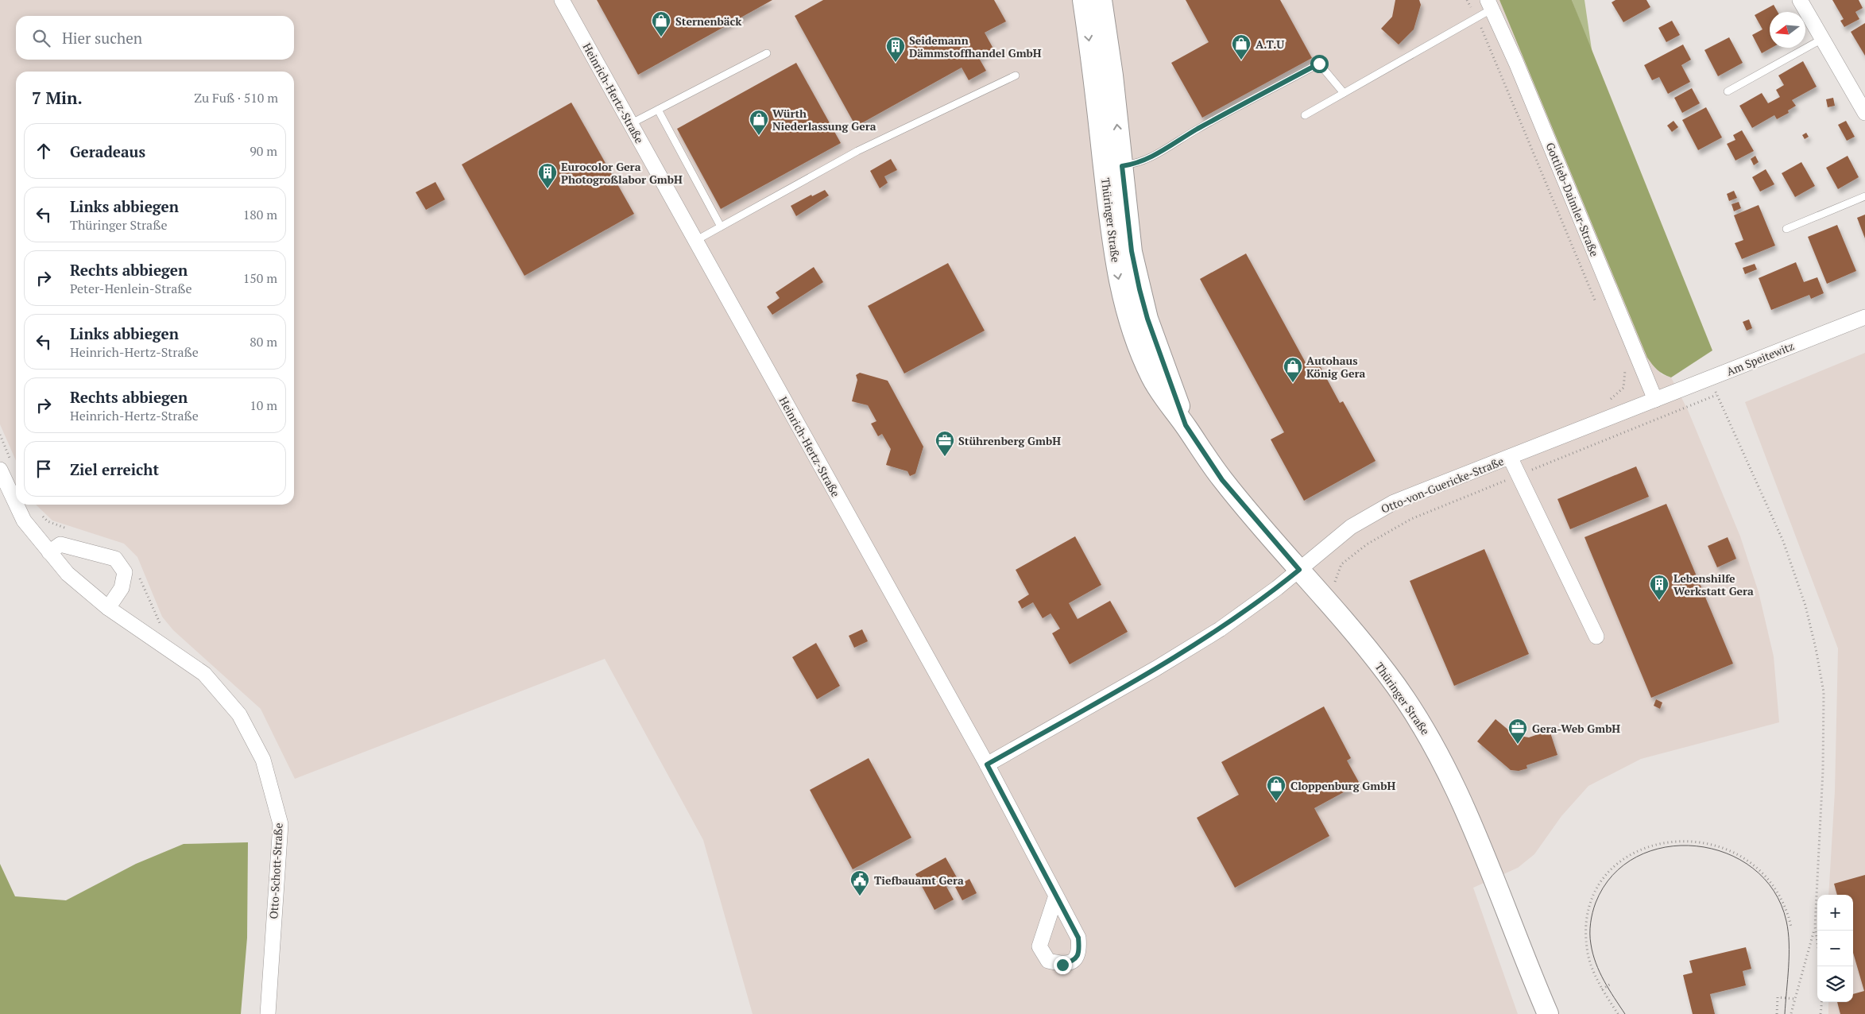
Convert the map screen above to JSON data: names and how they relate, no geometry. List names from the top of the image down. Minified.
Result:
{"streets":{"main road":["Thüringer Straße"],"street":["Heinrich-Hertz-Straße","Gottlieb-Daimler-Straße","Am Speitewitz","Otto-von-Guericke-Straße","Otto-Schott-Straße"]},"crossings":[["Heinrich-Hertz-Straße","Otto-von-Guericke-Straße"],["Gottlieb-Daimler-Straße","Am Speitewitz"],["Gottlieb-Daimler-Straße","Otto-von-Guericke-Straße"],["Thüringer Straße","Otto-von-Guericke-Straße"],["Am Speitewitz","Otto-von-Guericke-Straße"]],"places":{"shop":["Sternenbäck","A.T.U","Würth Niederlassung Gera","Autohaus König Gera","Cloppenburg GmbH"],"building":["Seidemann Dämmstoffhandel GmbH","Eurocolor Gera Photogroßlabor GmbH","Lebenshilfe Werkstatt Gera"],"office":["Stührenberg GmbH","Gera-Web GmbH"],"public building":["Tiefbauamt Gera"]},"north":"left","page":{"search":"Hier suchen","heading":["7 Min.","Zu Fuß · 510 m"],"list":[["Geradeaus","90 m"],["Links abbiegen","Thüringer Straße","180 m"],["Rechts abbiegen","Peter-Henlein-Straße","150 m"],["Links abbiegen","Heinrich-Hertz-Straße","80 m"],["Rechts abbiegen","Heinrich-Hertz-Straße","10 m"],"Ziel erreicht"],"map_buttons":["+","−"]}}
